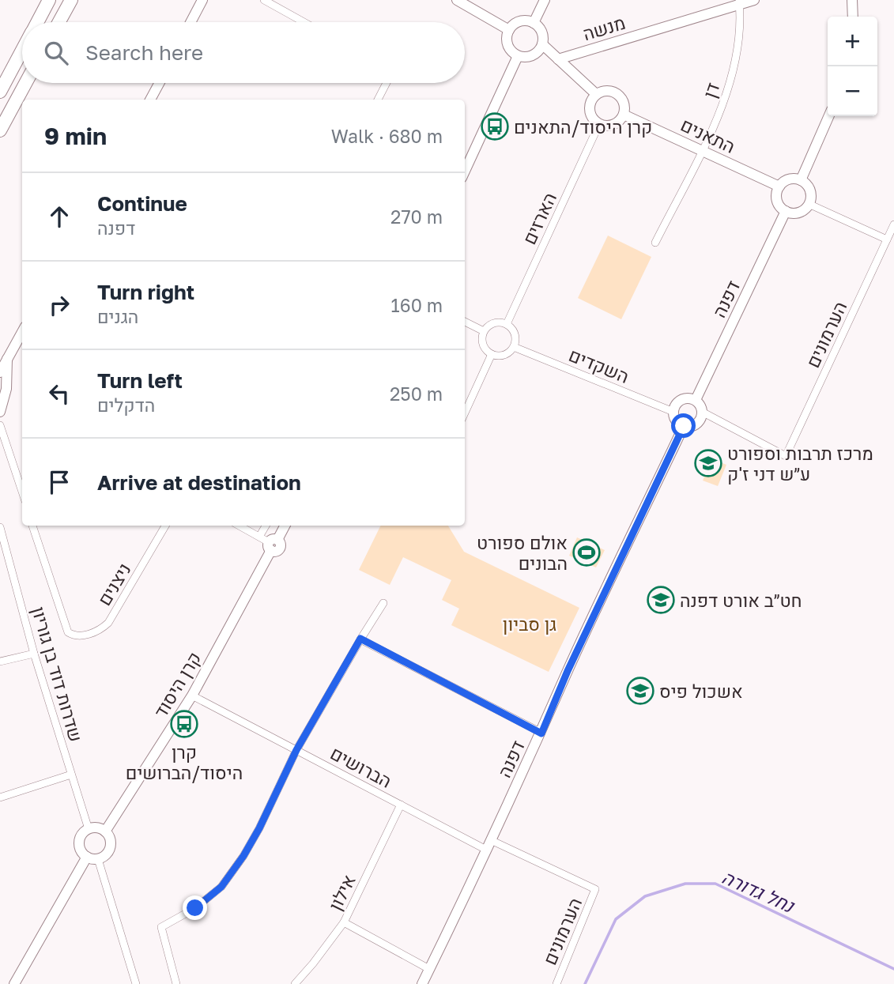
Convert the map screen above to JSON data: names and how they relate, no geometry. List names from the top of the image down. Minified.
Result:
{"streets":{"street":["מנשה","דן","התאנים","הארזים","דפנה","הערמונים","השקדים","ניצנים","שדרות דוד בן גוריון","קרן היסוד","הברושים","אילון"]},"crossings":[["מנשה","דן"],["דן","התאנים"],["התאנים","הארזים"],["התאנים","דפנה"],["הארזים","השקדים"],["דפנה","הערמונים"],["דפנה","השקדים"],["דפנה","הברושים"],["הערמונים","השקדים"],["ניצנים","שדרות דוד בן גוריון"],["שדרות דוד בן גוריון","קרן היסוד"],["קרן היסוד","הברושים"],["הברושים","אילון"]],"water":["נחל גדורה"],"parks":["גן סביון"],"places":{"bus stop":["קרן היסוד/התאנים","קרן היסוד/הברושים"],"school or university":["מרכז תרבות וספורט ע״ש דני ז'ק","חט״ב אורט דפנה","אשכול פיס"],"sports":["אולם ספורט הבונים"]},"page":{"map_buttons":["+","−"],"search":"Search here","heading":["9 min","Walk · 680 m"],"list":[["Continue","דפנה","270 m"],["Turn right","הגנים","160 m"],["Turn left","הדקלים","250 m"],"Arrive at destination"]}}
